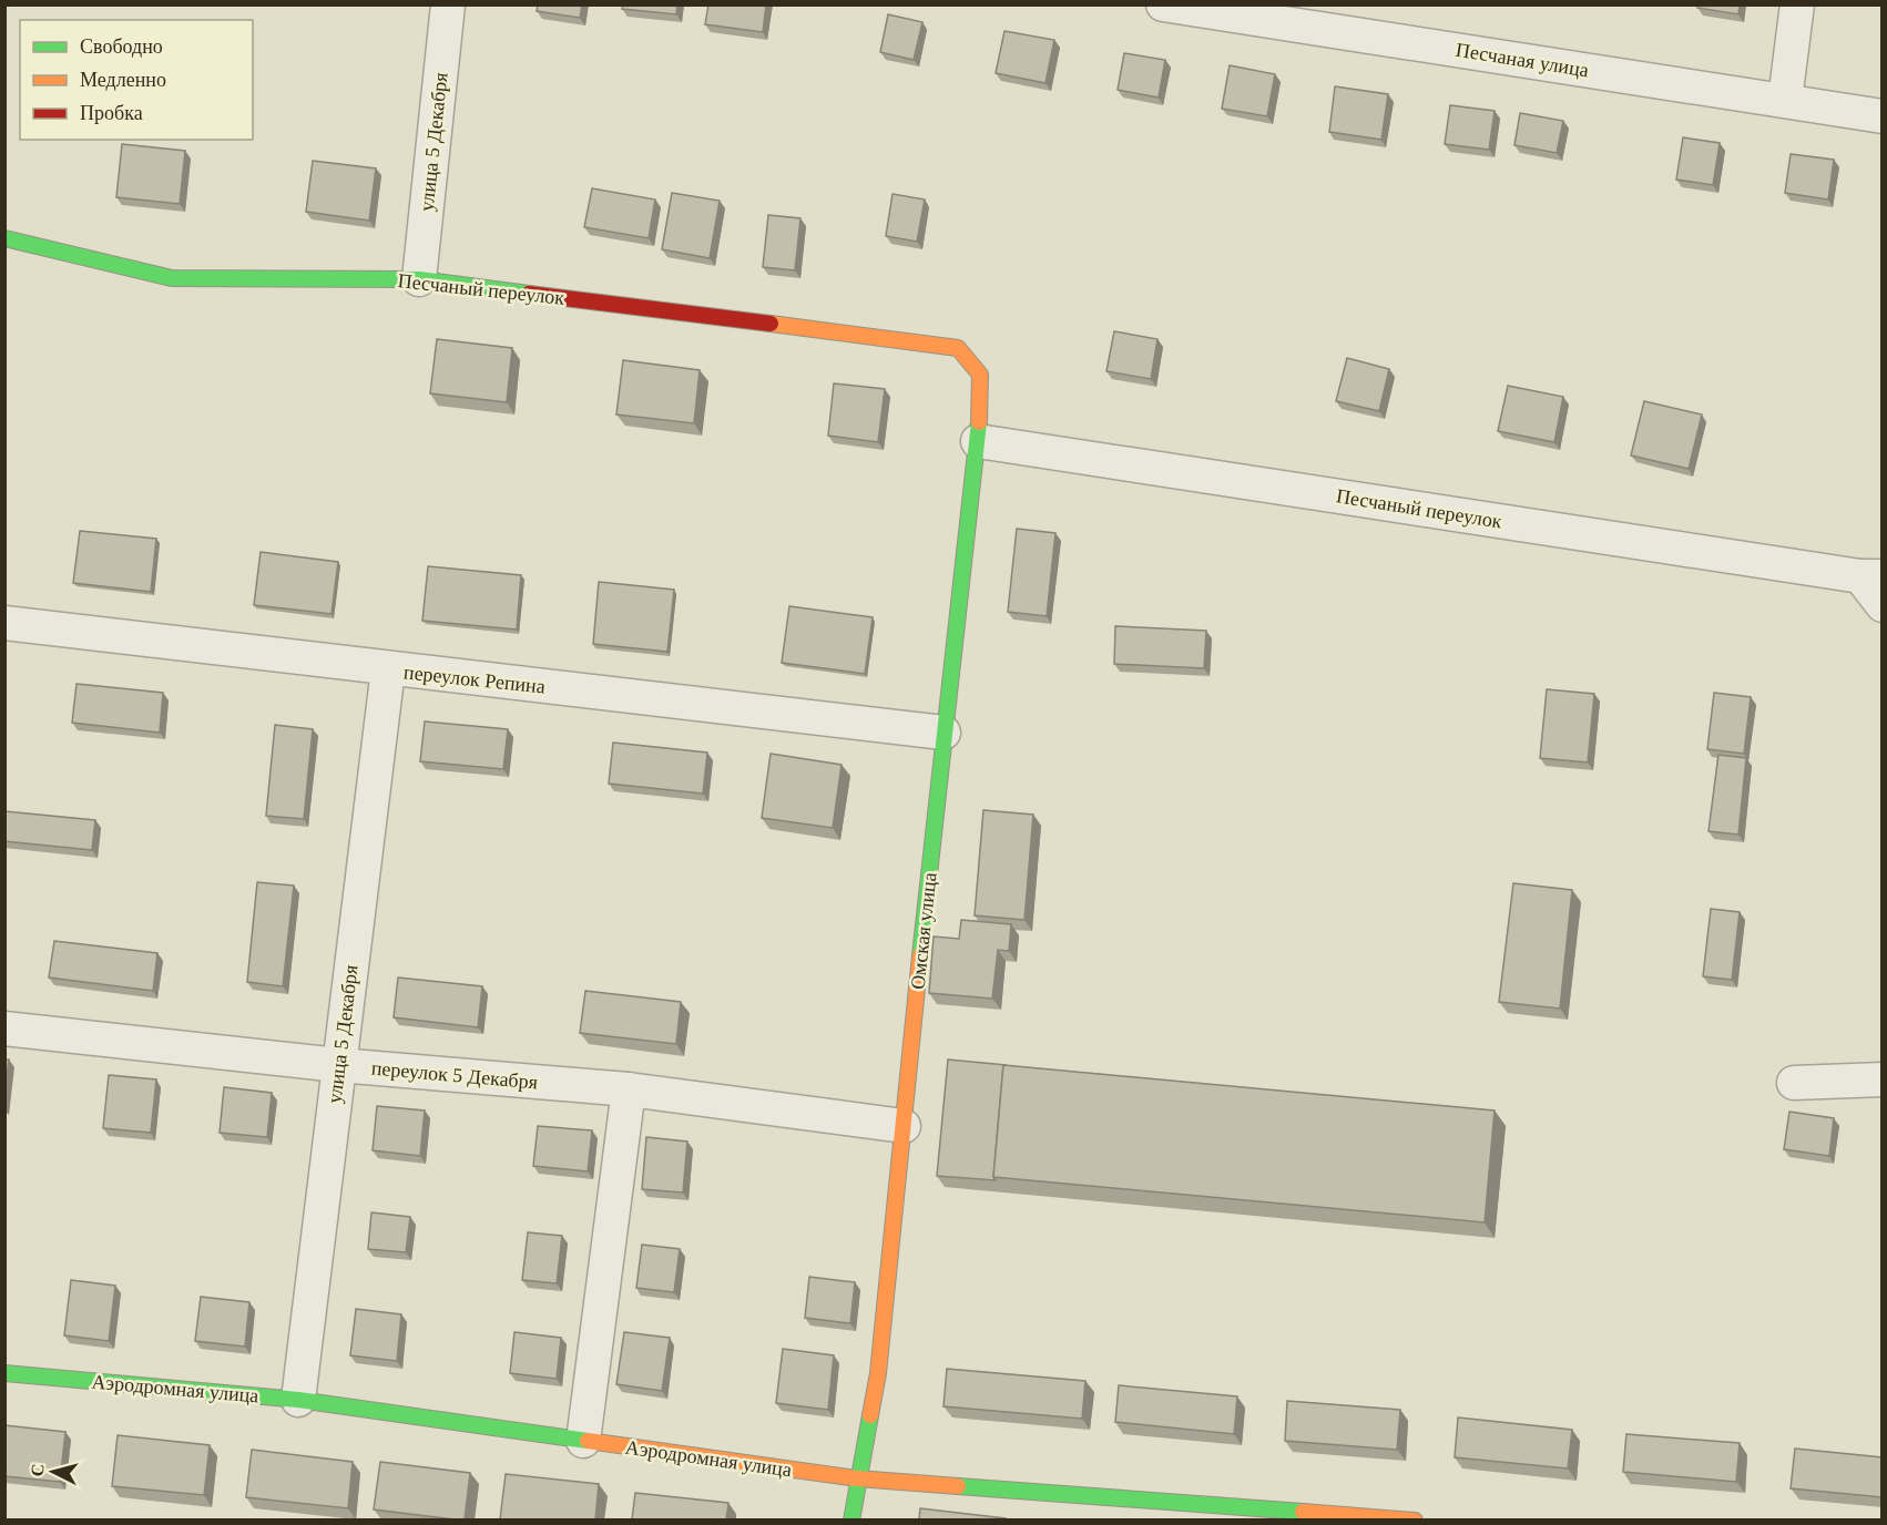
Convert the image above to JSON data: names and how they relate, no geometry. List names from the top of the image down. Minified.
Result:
{"streets":{"street":["Песчаная улица","улица 5 Декабря","Песчаный переулок","переулок Репина","Омская улица","переулок 5 Декабря","Аэродромная улица"]},"crossings":[["улица 5 Декабря","Песчаный переулок"],["улица 5 Декабря","переулок Репина"],["улица 5 Декабря","переулок 5 Декабря"],["улица 5 Декабря","Аэродромная улица"],["Песчаный переулок","Омская улица"],["переулок Репина","Омская улица"],["Омская улица","переулок 5 Декабря"],["Омская улица","Аэродромная улица"]],"legend":["Свободно","Медленно","Пробка"],"north":"left"}
